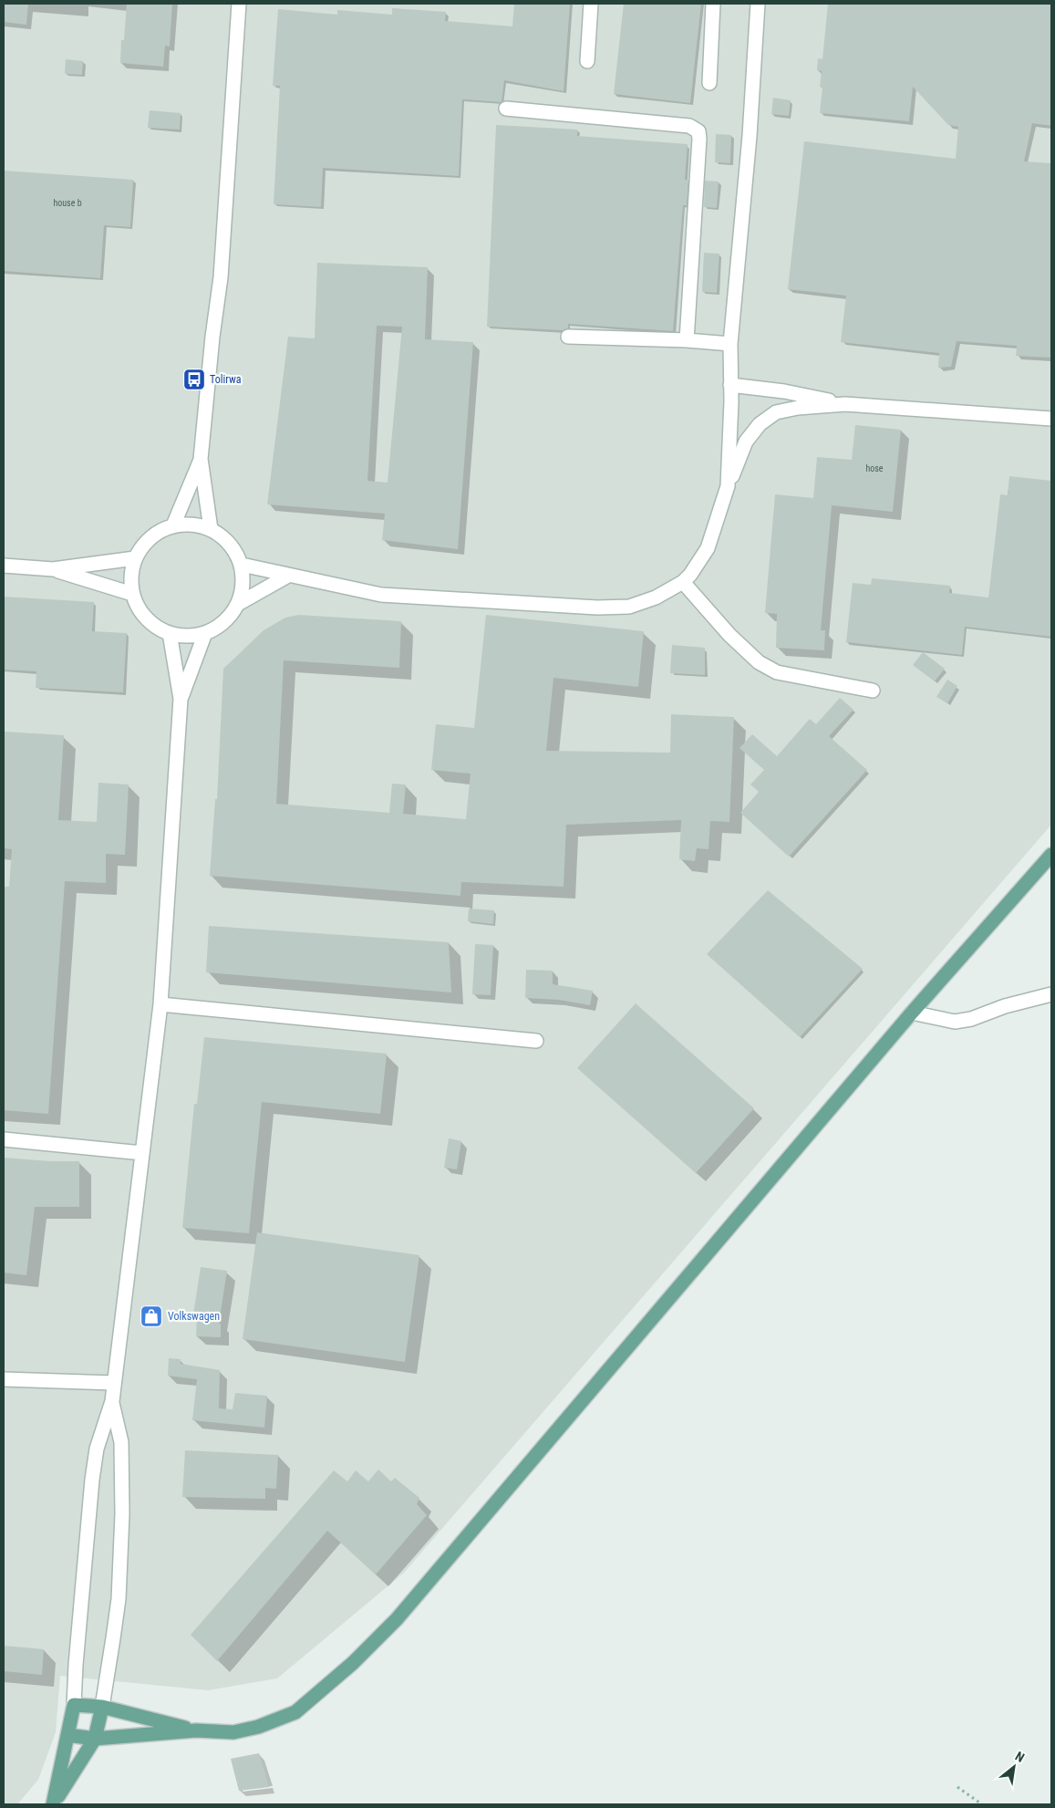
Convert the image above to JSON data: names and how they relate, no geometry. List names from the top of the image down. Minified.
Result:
{"places":{"bus stop":["Tolirwa"],"shop":["Volkswagen"]},"house_numbers":["house b","hose"],"north":"top right"}
